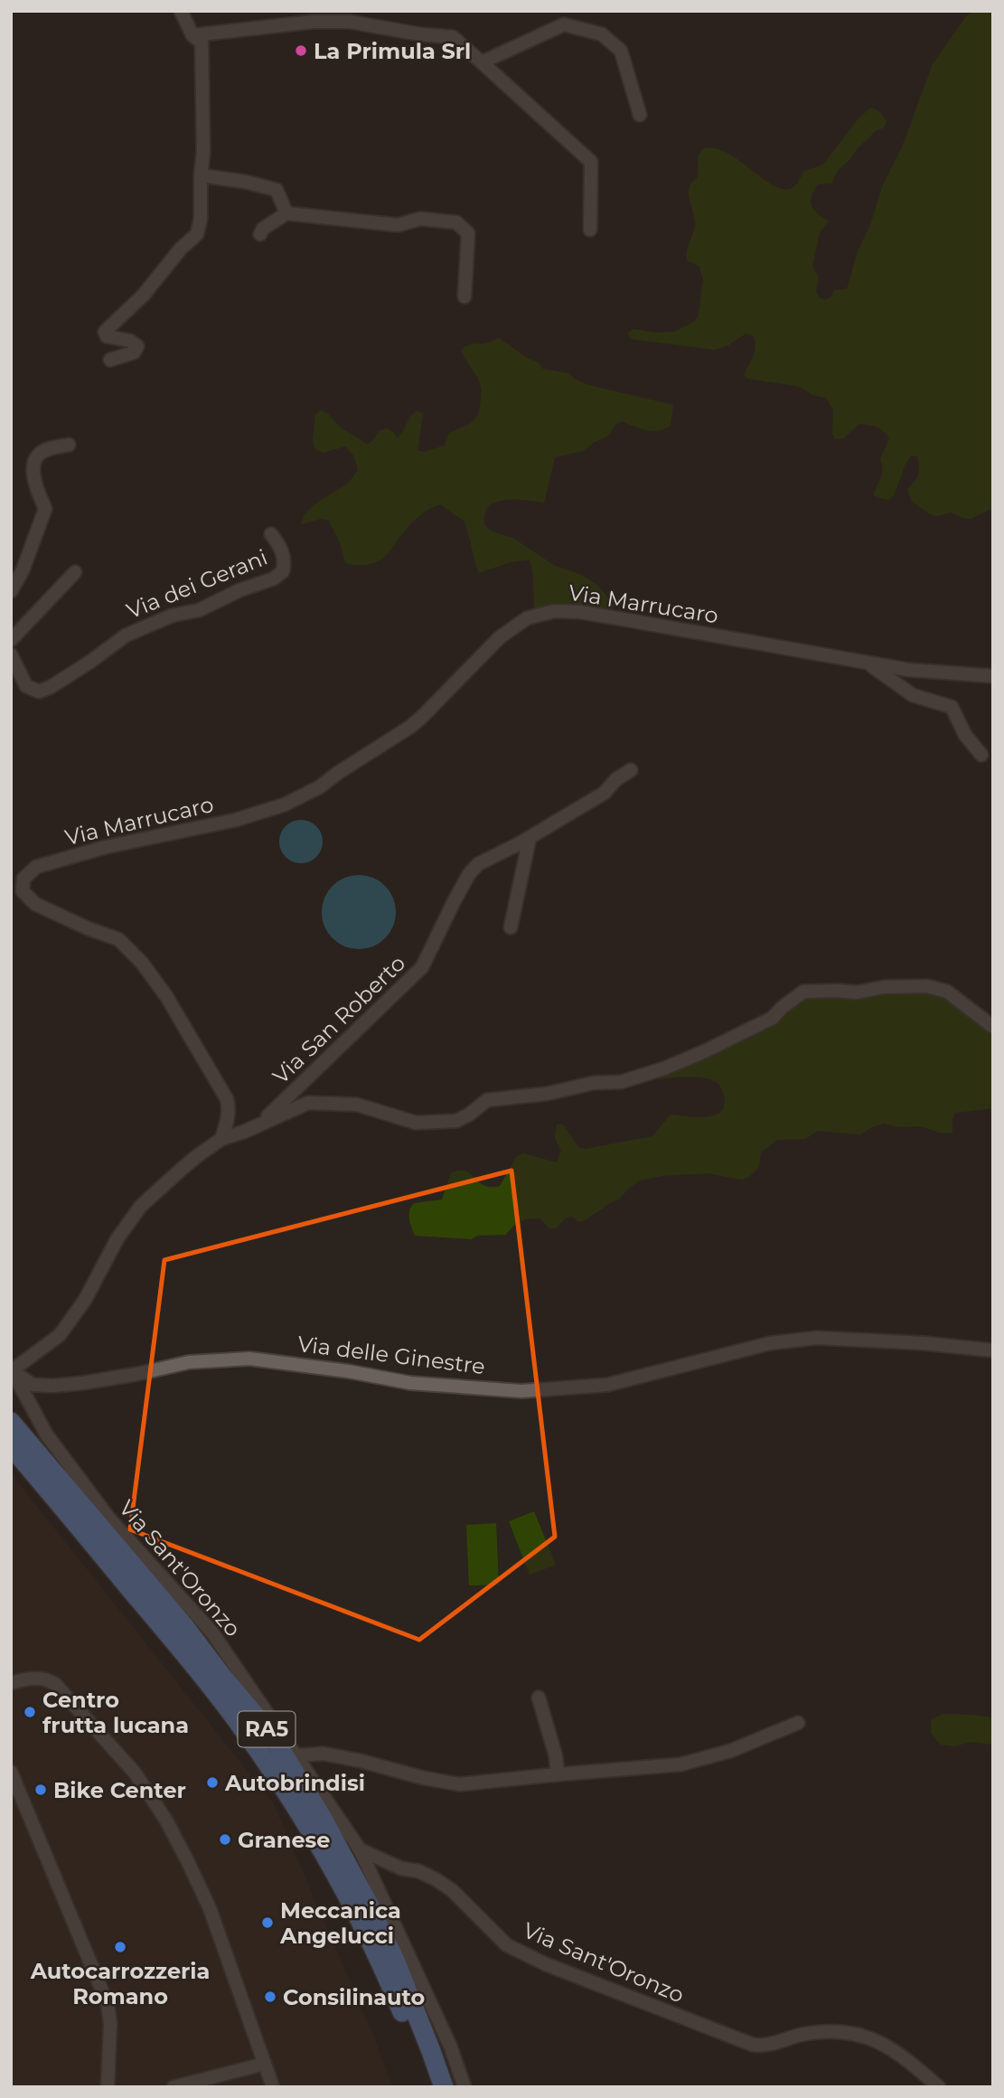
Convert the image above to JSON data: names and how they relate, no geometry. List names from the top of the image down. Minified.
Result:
{"streets":{"highway":["RA5"],"street":["Via dei Gerani","Via Marrucaro","Via San Roberto","Via delle Ginestre","Via Sant'Oronzo"]},"crossings":[["Via delle Ginestre","Via Sant'Oronzo"]],"places":["La Primula Srl","Centro frutta lucana","Autobrindisi","Bike Center","Granese","Meccanica Angelucci","Autocarrozzeria Romano","Consilinauto"]}
